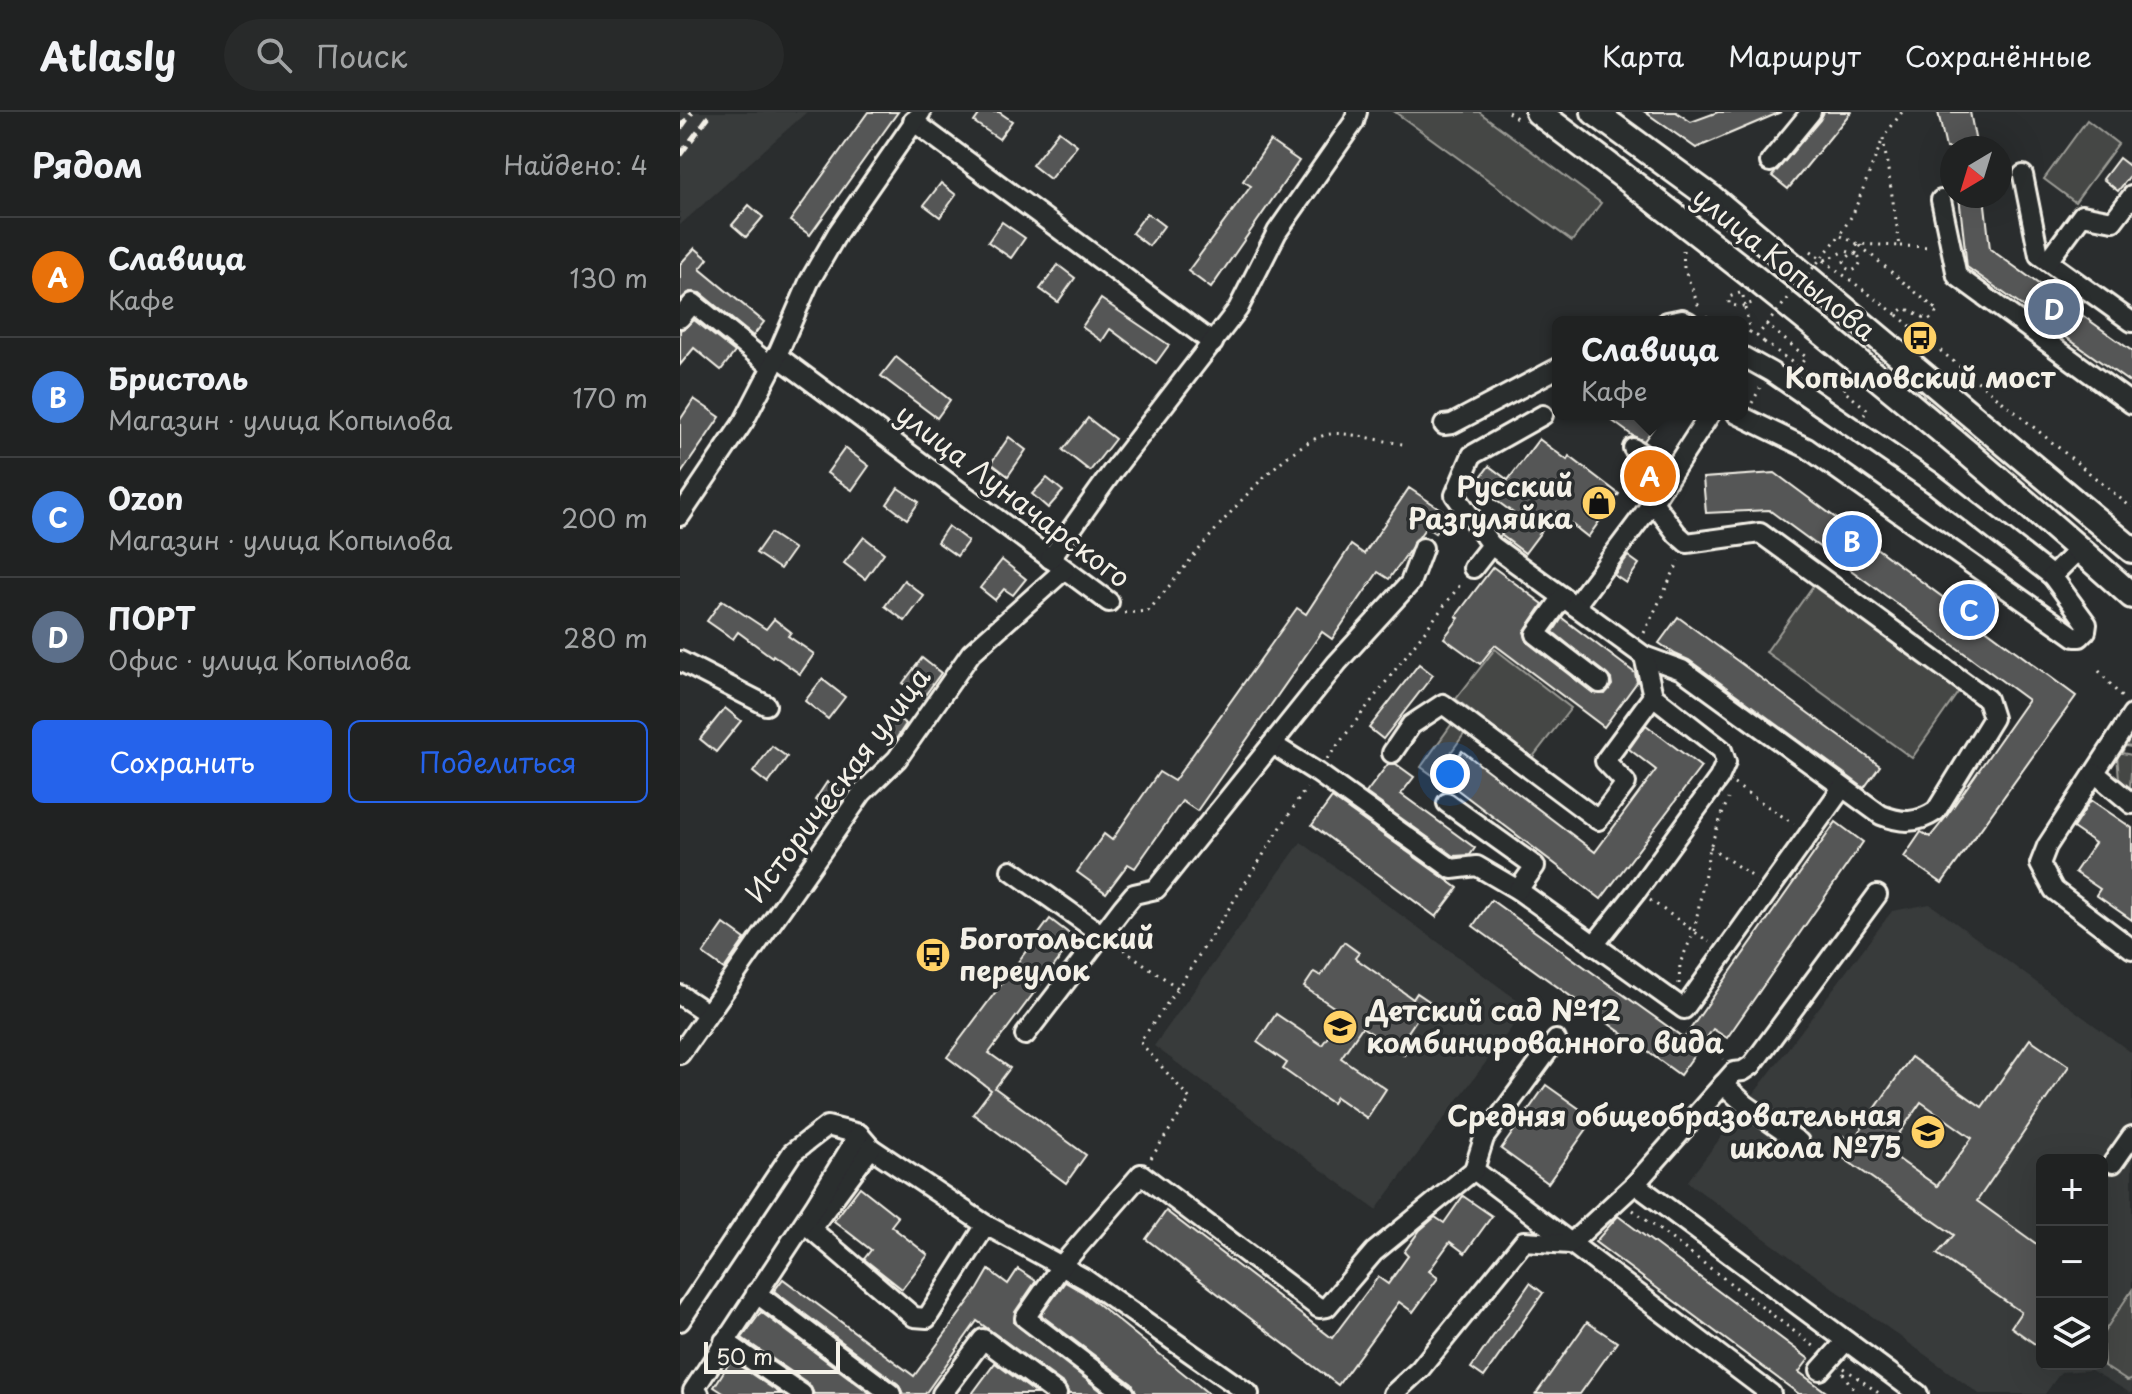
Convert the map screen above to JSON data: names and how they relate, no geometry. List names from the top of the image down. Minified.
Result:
{"streets":{"main road":["улица Копылова"],"street":["улица Луначарского","Историческая улица"]},"crossings":[["улица Луначарского","Историческая улица"]],"places":{"bus stop":["Копыловский мост","Боготольский переулок"],"shop":["Русский Разгуляйка"],"school or university":["Детский сад №12 комбинированного вида","Средняя общеобразовательная школа №75"]},"scale_bar":"50 m","north":"bottom left","page":{"header":"Atlasly","search":"Поиск","nav":["Карта","Маршрут","Сохранённые"],"heading":["Рядом","Найдено: 4"],"list":[{"mark":"A","name":"Славица","note":"Кафе","value":"130 m"},{"mark":"B","name":"Бристоль","note":"Магазин · улица Копылова","value":"170 m"},{"mark":"C","name":"Ozon","note":"Магазин · улица Копылова","value":"200 m"},{"mark":"D","name":"ПОРТ","note":"Офис · улица Копылова","value":"280 m"}],"pins":["D","A","B","C"],"popup":["Славица","Кафе"],"buttons":["Сохранить","Поделиться"],"map_buttons":["+","−"],"scale":"50 m"}}
